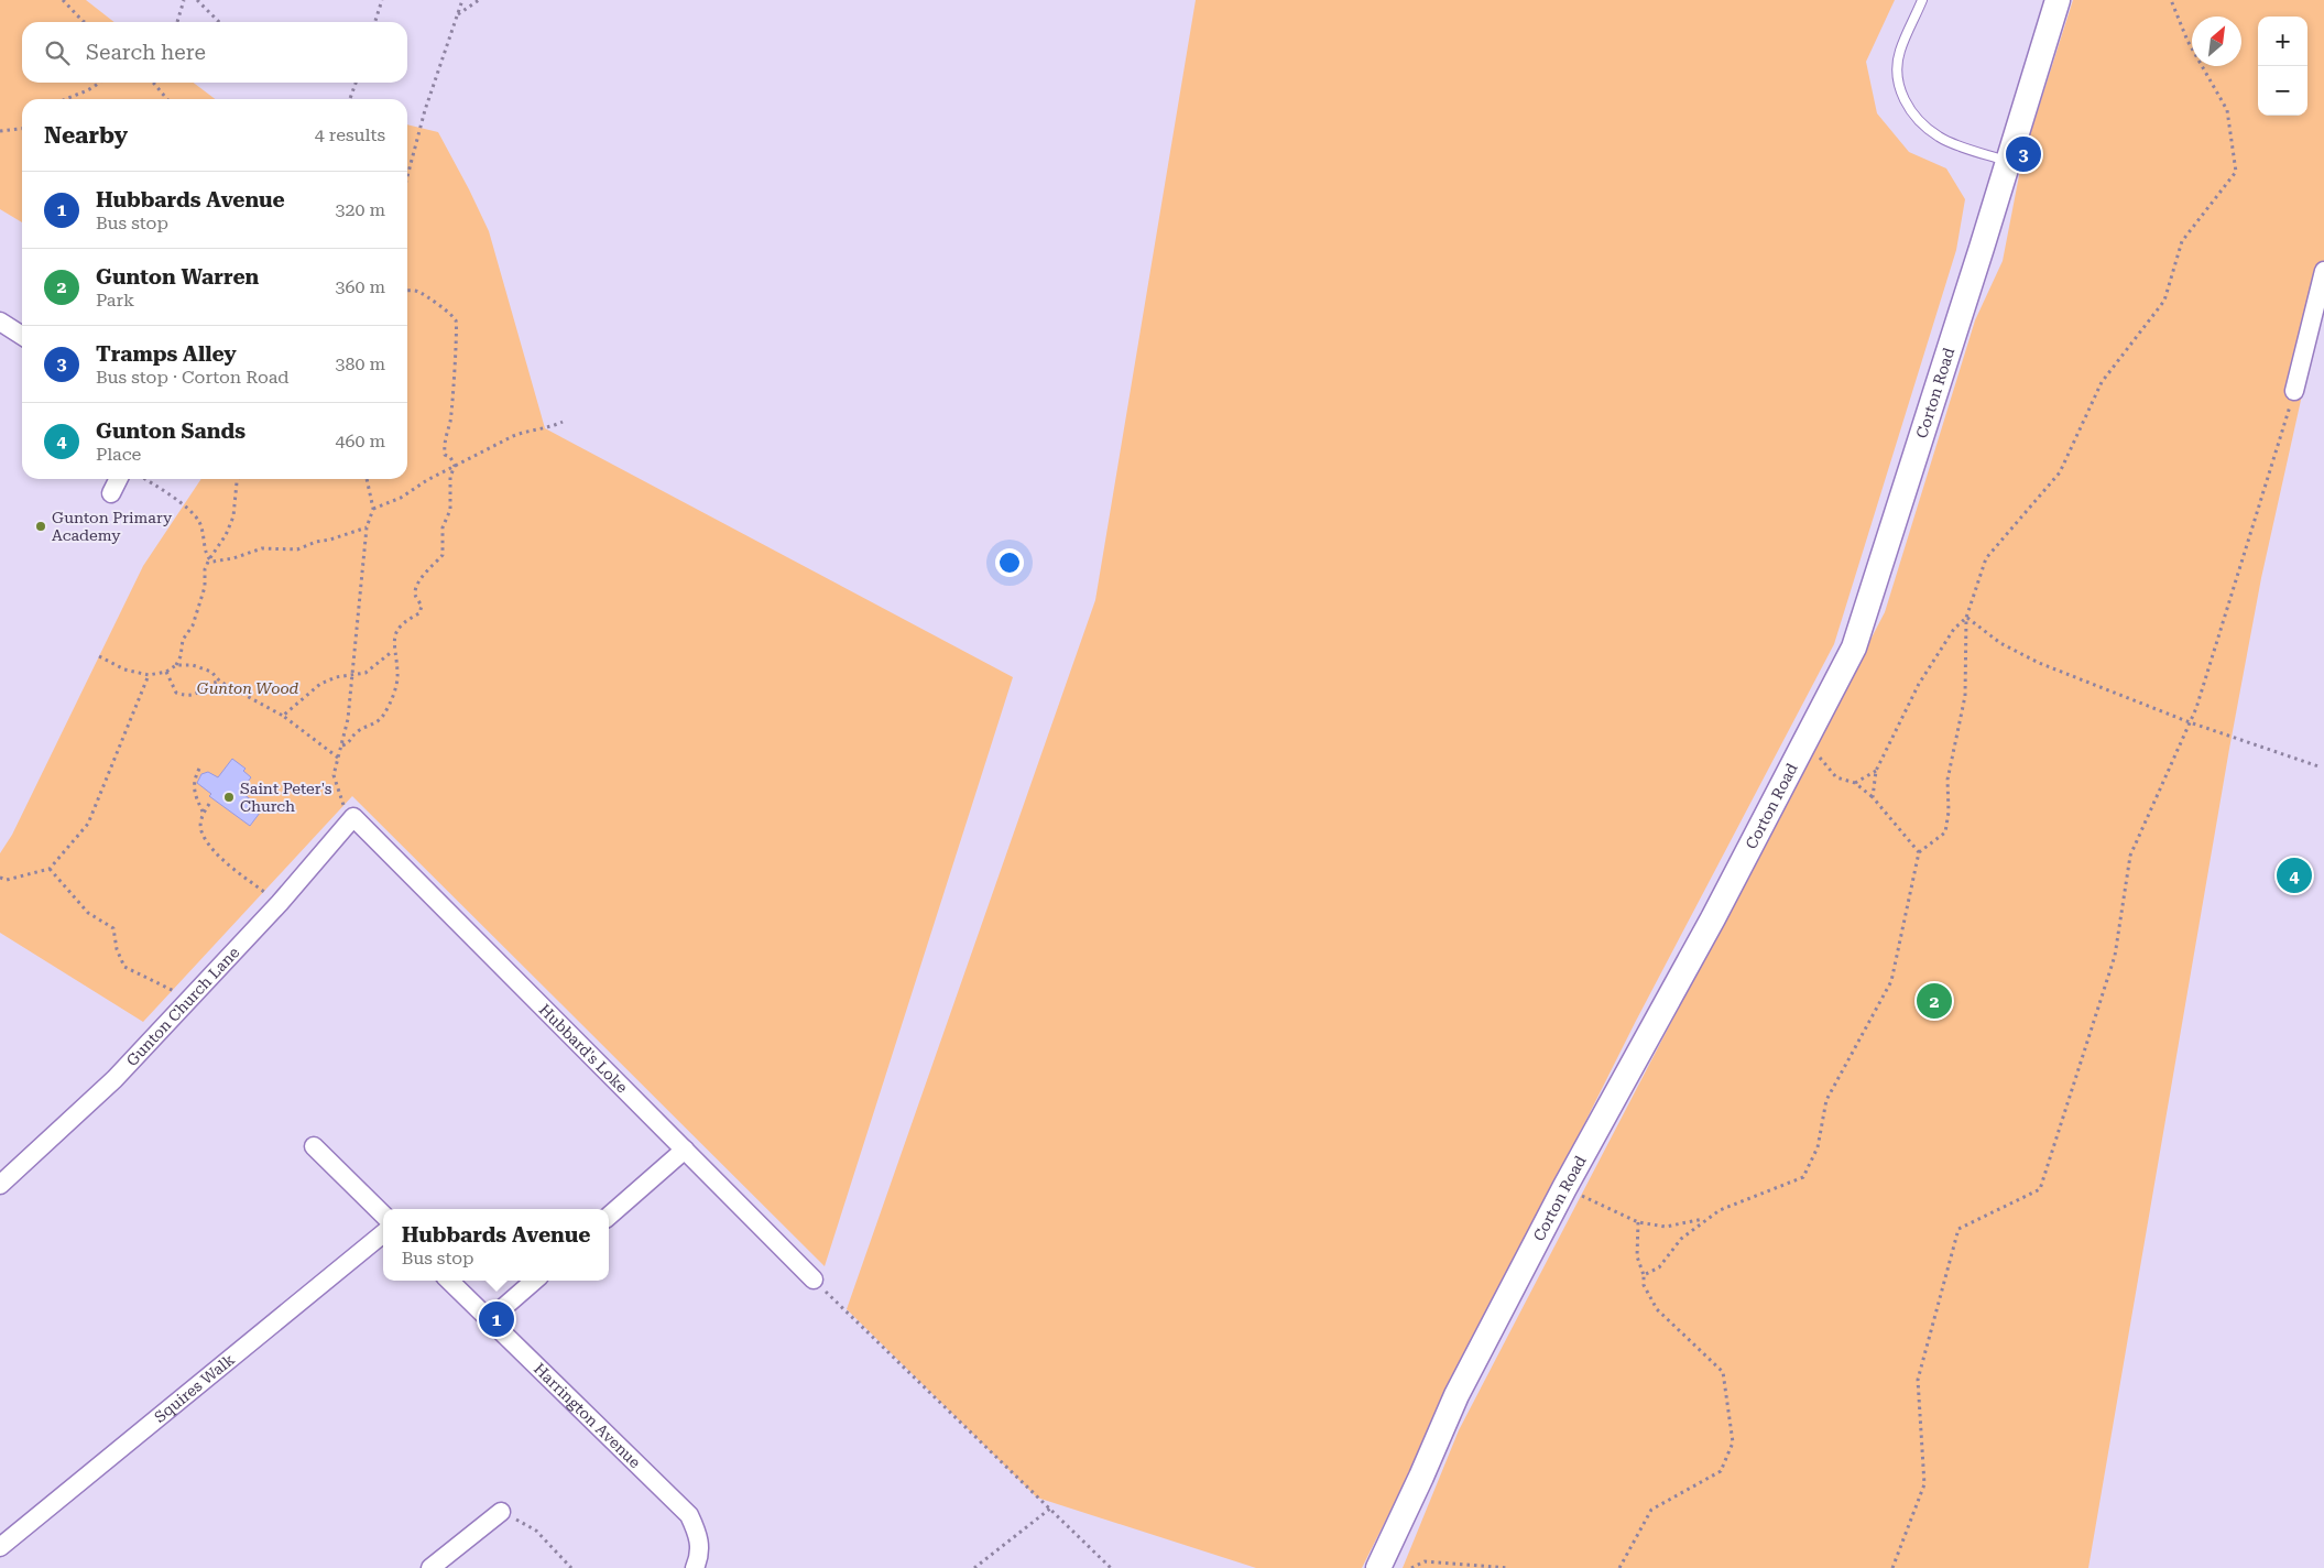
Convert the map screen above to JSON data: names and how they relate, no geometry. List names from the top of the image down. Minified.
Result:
{"streets":{"main road":["Corton Road"],"street":["Gunton Church Lane","Hubbard's Loke","Squires Walk","Harrington Avenue"]},"crossings":[["Gunton Church Lane","Hubbard's Loke"]],"parks":["Gunton Wood"],"places":["Gunton Primary Academy","Saint Peter's Church"],"north":"top right","page":{"map_buttons":["+","−"],"search":"Search here","heading":["Nearby","4 results"],"pins":["3","4","2","1"],"list":[{"mark":"1","name":"Hubbards Avenue","note":"Bus stop","value":"320 m"},{"mark":"2","name":"Gunton Warren","note":"Park","value":"360 m"},{"mark":"3","name":"Tramps Alley","note":"Bus stop · Corton Road","value":"380 m"},{"mark":"4","name":"Gunton Sands","note":"Place","value":"460 m"}],"popup":["Hubbards Avenue","Bus stop"]}}
